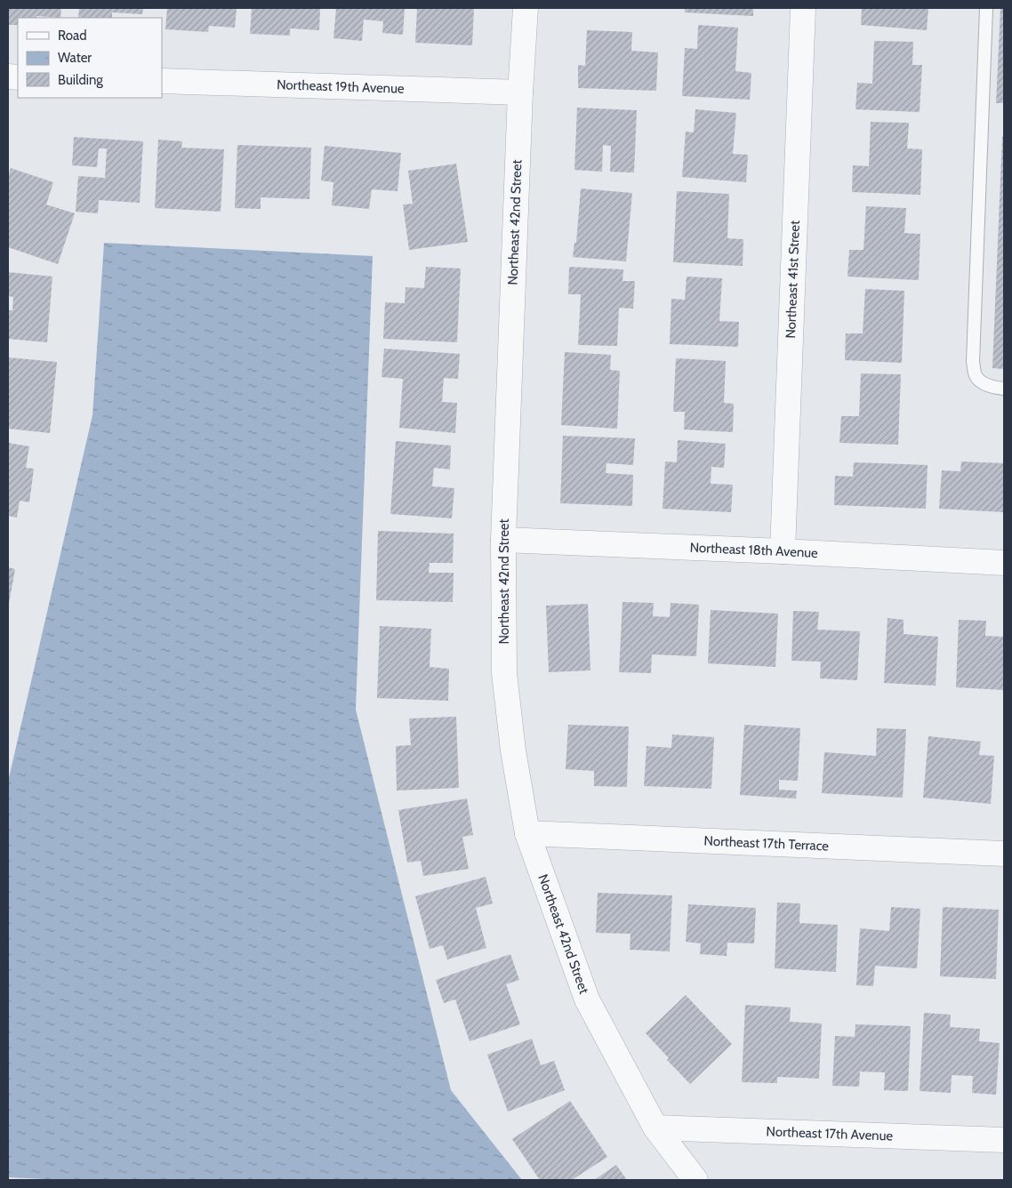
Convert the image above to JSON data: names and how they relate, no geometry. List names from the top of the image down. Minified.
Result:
{"streets":{"street":["Northeast 19th Avenue","Northeast 42nd Street","Northeast 41st Street","Northeast 18th Avenue","Northeast 17th Terrace","Northeast 17th Avenue"]},"crossings":[["Northeast 19th Avenue","Northeast 42nd Street"],["Northeast 42nd Street","Northeast 18th Avenue"],["Northeast 42nd Street","Northeast 17th Terrace"],["Northeast 42nd Street","Northeast 17th Avenue"],["Northeast 41st Street","Northeast 18th Avenue"]],"legend":["Road","Water","Building"]}
